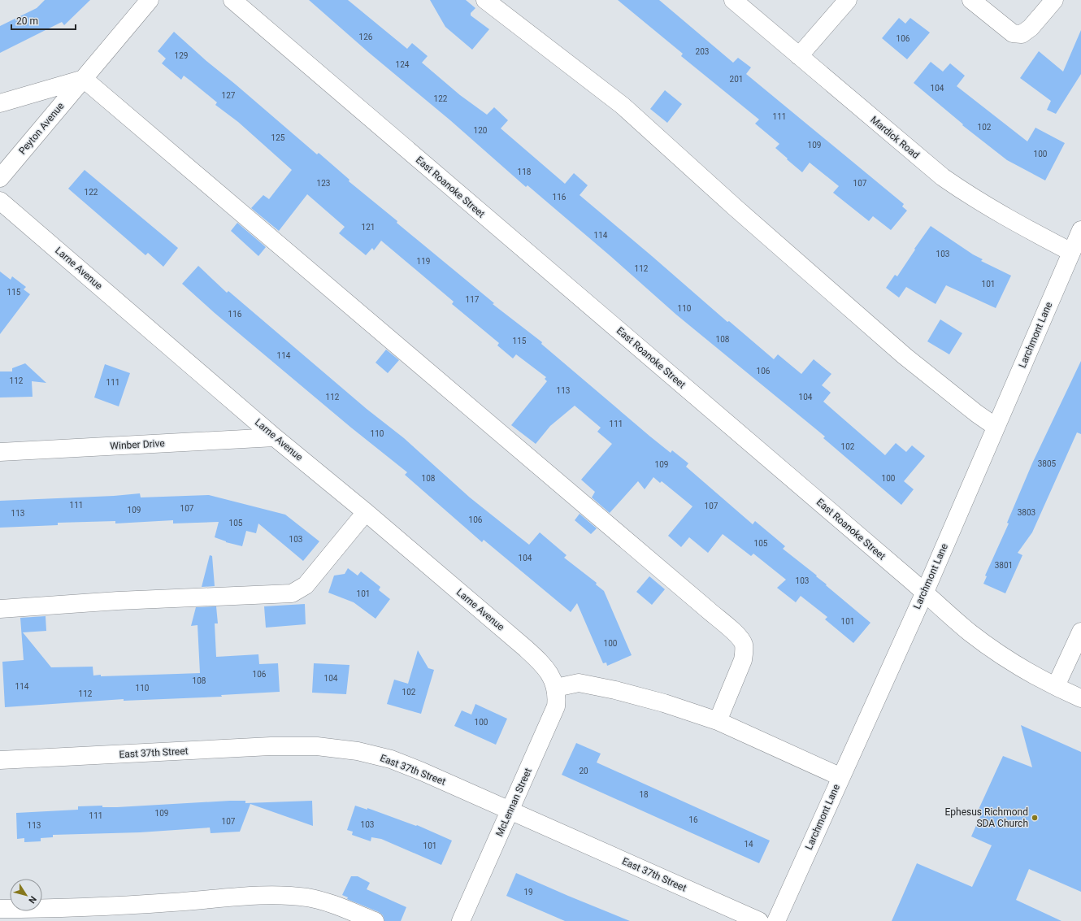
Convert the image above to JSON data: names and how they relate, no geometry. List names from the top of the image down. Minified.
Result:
{"streets":{"street":["Peyton Avenue","Mardick Road","East Roanoke Street","Larne Avenue","Larchmont Lane","Winber Drive","East 37th Street","McLennan Street"]},"crossings":[["Mardick Road","Larchmont Lane"],["East Roanoke Street","Larchmont Lane"],["Larne Avenue","Winber Drive"],["Larne Avenue","McLennan Street"],["East 37th Street","McLennan Street"]],"places":["Ephesus Richmond SDA Church"],"house_numbers":["126","106","203","129","124","201","104","127","122","111","102","120","125","109","100","118","123","107","122","116","121","114","103","119","112","101","115","117","110","116","108","115","114","106","112","111","113","112","104","111","110","102","3805","109","108","100","111","107","107","109","3803","113","106","105","103","105","104","3801","103","101","101","100","106","104","108","114","110","102","112","100","20","18","109","111","16","107","103","113","14","101","19"],"scale_bar":"20 m","north":"bottom right"}
